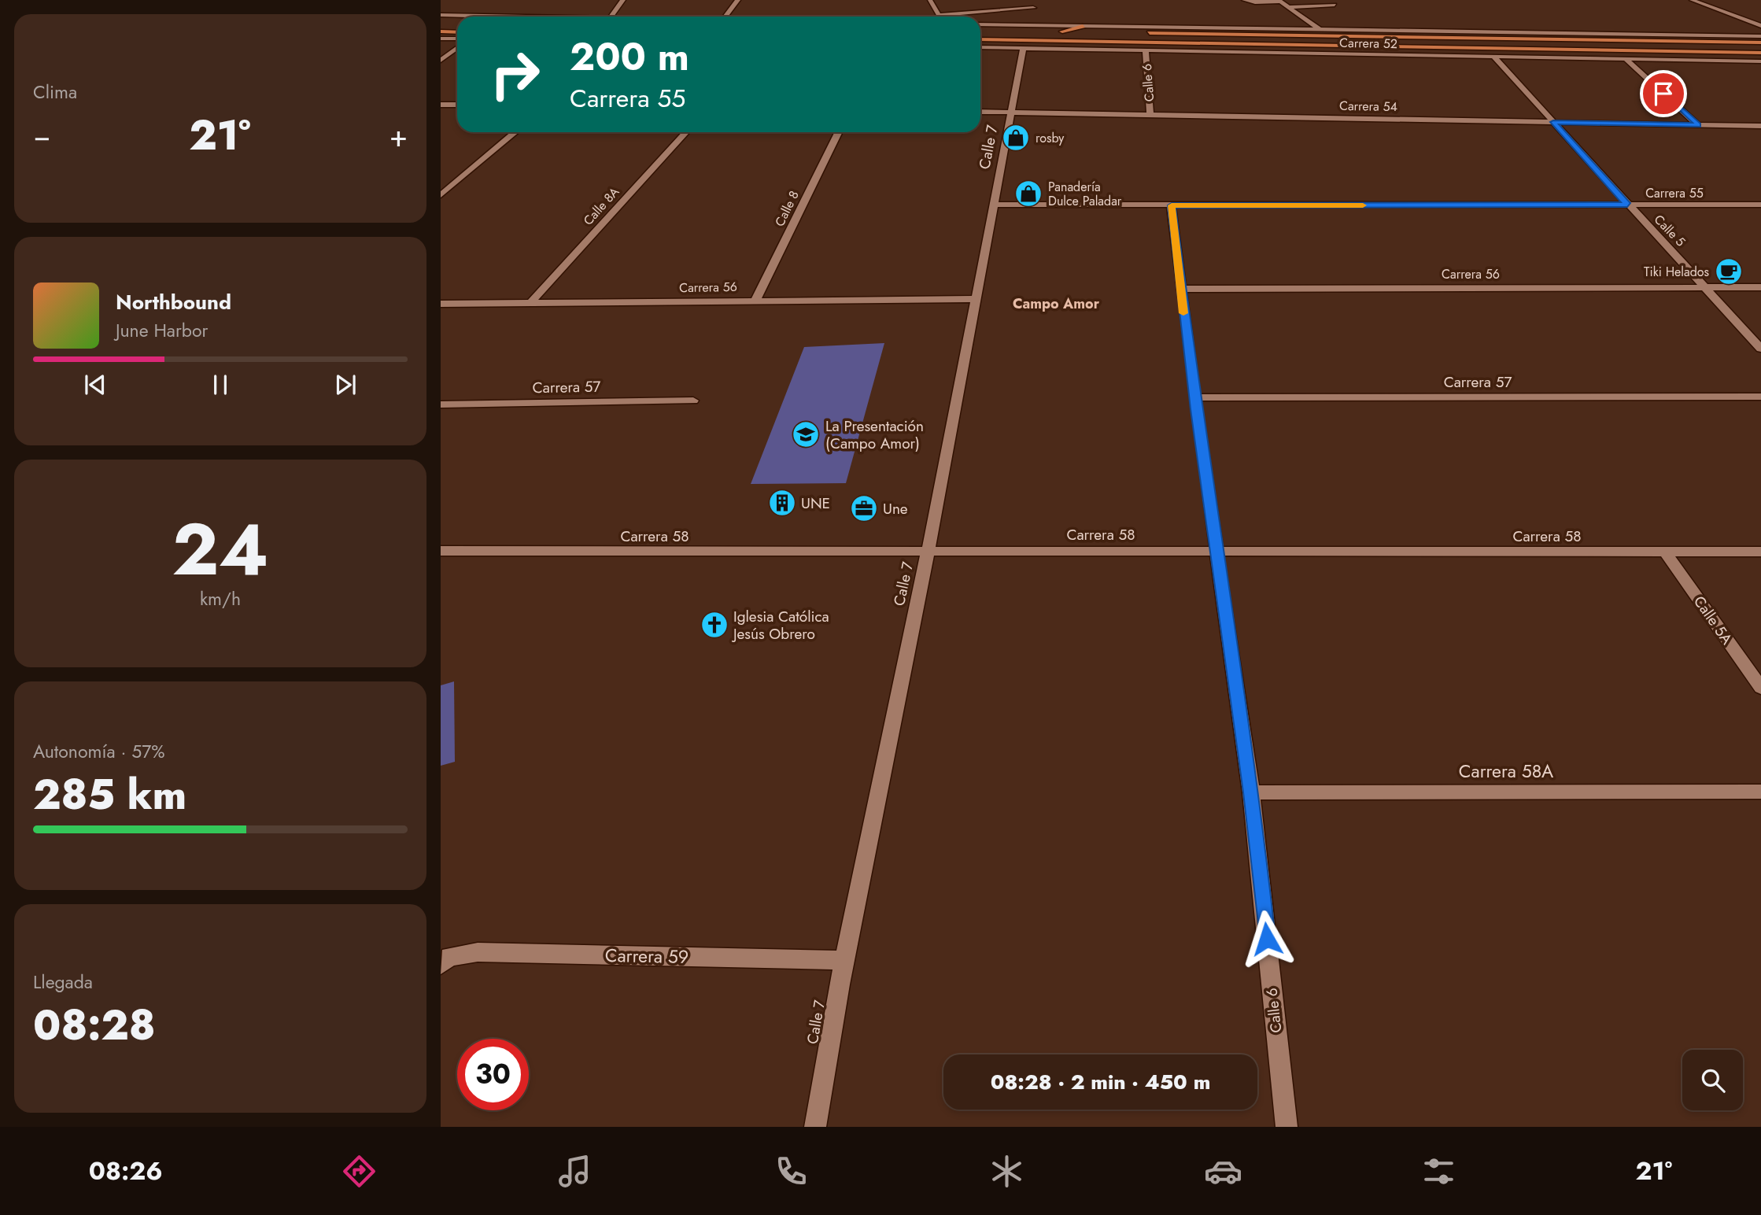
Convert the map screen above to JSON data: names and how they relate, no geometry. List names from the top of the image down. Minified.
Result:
{"streets":{"main road":["Carrera 52"],"street":["Calle 6","Carrera 54","Calle 7","Carrera 55","Calle 8A","Calle 8","Calle 5","Carrera 56","Carrera 57","Carrera 58","Calle 5A","Carrera 58A","Carrera 59"]},"crossings":[["Carrera 52","Calle 6"],["Carrera 52","Calle 7"],["Carrera 52","Calle 5"],["Calle 6","Carrera 54"],["Calle 6","Carrera 55"],["Calle 6","Carrera 56"],["Calle 6","Carrera 57"],["Calle 6","Carrera 58"],["Calle 6","Carrera 58A"],["Carrera 54","Calle 7"],["Carrera 54","Calle 5"],["Calle 7","Carrera 55"],["Calle 7","Carrera 56"],["Calle 7","Carrera 58"],["Calle 7","Carrera 59"],["Carrera 55","Calle 5"],["Calle 8A","Carrera 56"],["Calle 8","Carrera 56"],["Calle 5","Carrera 56"],["Carrera 58","Calle 5A"]],"districts":["Campo Amor"],"places":{"shop":["rosby","Panadería Dulce Paladar"],"cafe":["Tiki Helados"],"school or university":["La Presentación (Campo Amor)"],"building":["UNE"],"office":["Une"],"church":["Iglesia Católica Jesús Obrero"]},"page":{"tile":["Clima",["24","km/h"],["Autonomía · 57%","285 km"],["Llegada","08:28"]],"turn":["200 m","Carrera 55"],"heat":["−","21°","+"],"song":["Northbound","June Harbor"],"limit":"30","trip":"08:28 · 2 min · 450 m","tabs":["08:26","21°"]}}
